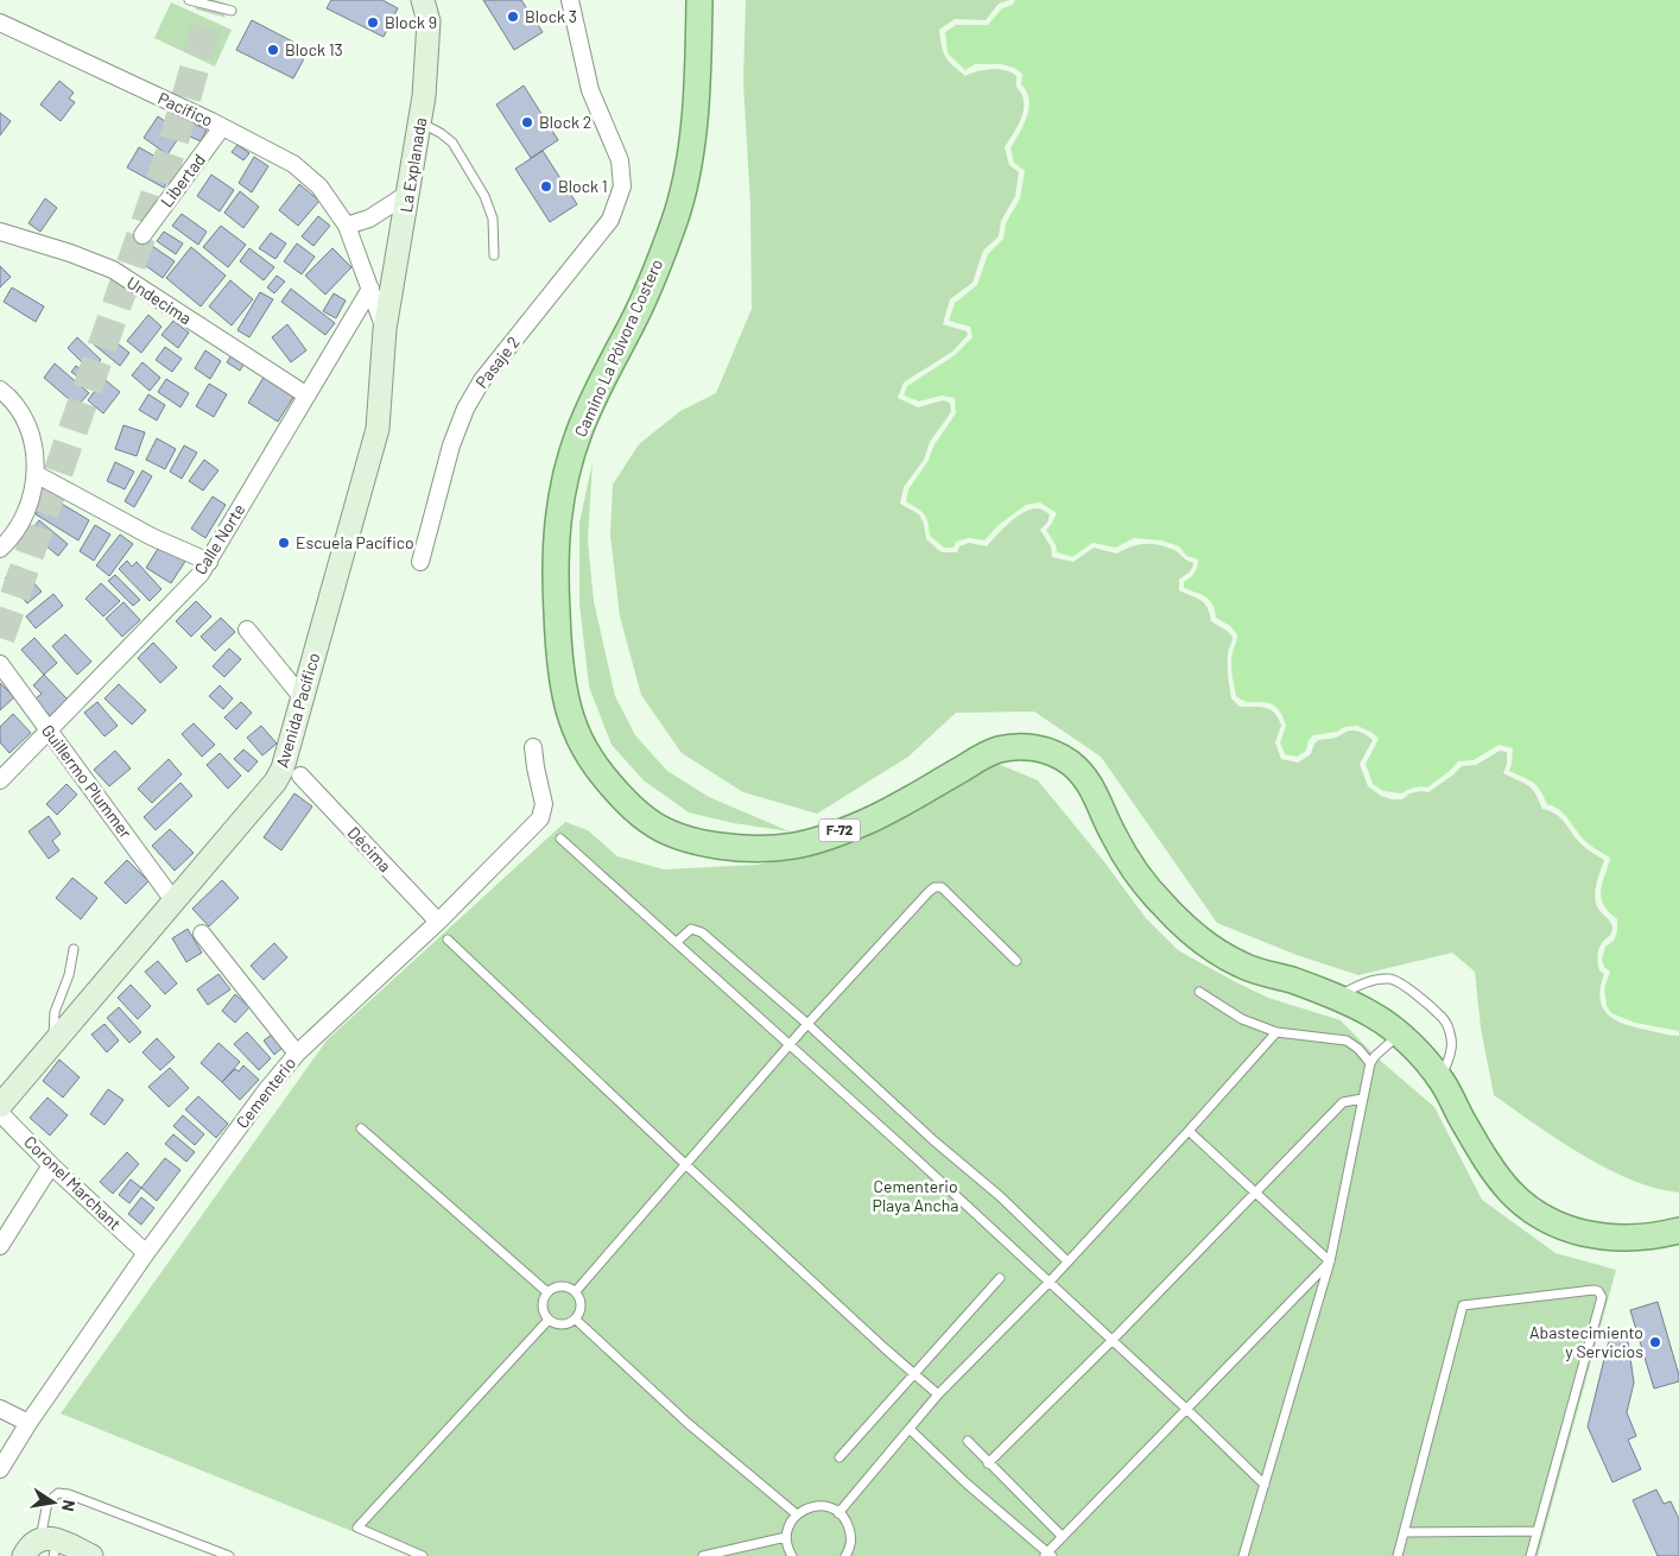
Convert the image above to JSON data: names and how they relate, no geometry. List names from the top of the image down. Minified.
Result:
{"streets":{"main road":["Camino La Pólvora Costero","F-72"],"street":["Pacífico","La Explanada","Libertad","Undecima","Pasaje 2","Calle Norte","Avenida Pacífico","Guillermo Plummer","Décima","Cementerio","Coronel Marchant"]},"crossings":[["Pacífico","La Explanada"],["Pacífico","Libertad"],["Pacífico","Calle Norte"],["Pacífico","Avenida Pacífico"],["La Explanada","Avenida Pacífico"],["Undecima","Calle Norte"],["Calle Norte","Guillermo Plummer"],["Avenida Pacífico","Guillermo Plummer"],["Décima","Cementerio"],["Cementerio","Coronel Marchant"]],"parks":["Cementerio Playa Ancha"],"places":["Block 3","Block 9","Block 13","Block 2","Block 1","Escuela Pacífico","Abastecimiento y Servicios"],"north":"right"}
